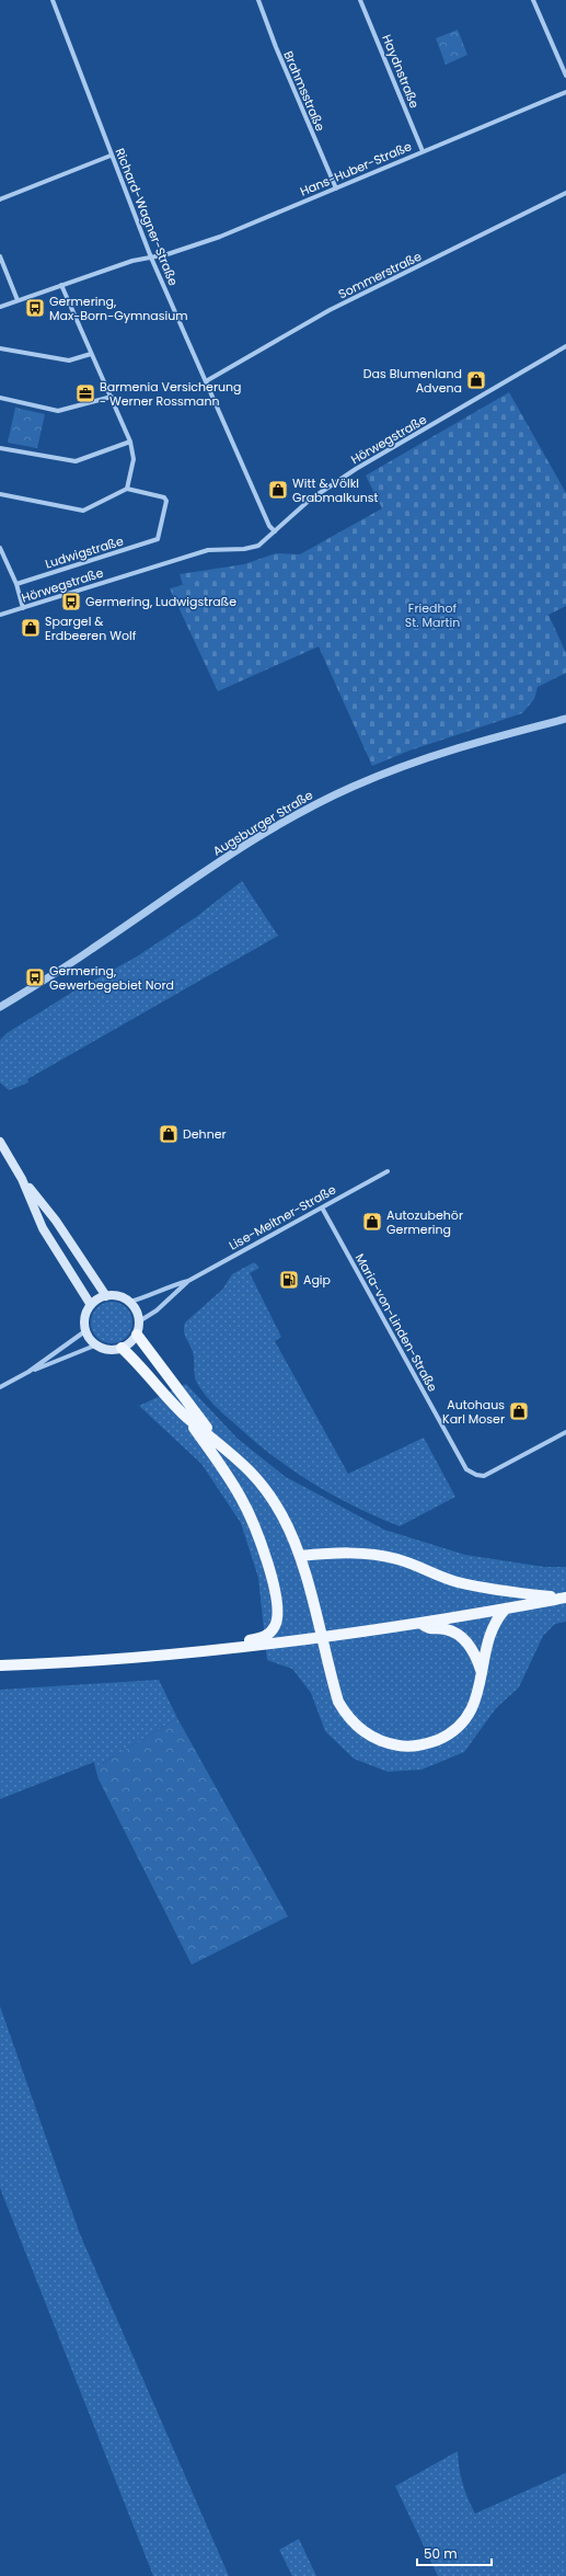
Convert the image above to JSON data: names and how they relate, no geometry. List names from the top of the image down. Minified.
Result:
{"streets":{"street":["Haydnstraße","Brahmsstraße","Hans-Huber-Straße","Richard-Wagner-Straße","Sommerstraße","Hörwegstraße","Ludwigstraße","Augsburger Straße","Lise-Meitner-Straße","Maria-von-Linden-Straße"]},"crossings":[["Haydnstraße","Hans-Huber-Straße"],["Brahmsstraße","Hans-Huber-Straße"],["Hans-Huber-Straße","Richard-Wagner-Straße"],["Richard-Wagner-Straße","Sommerstraße"],["Richard-Wagner-Straße","Hörwegstraße"],["Lise-Meitner-Straße","Maria-von-Linden-Straße"]],"parks":["Friedhof St. Martin"],"places":{"bus stop":["Germering, Max-Born-Gymnasium","Germering, Ludwigstraße","Germering, Gewerbegebiet Nord"],"shop":["Das Blumenland Advena","Witt & Völkl Grabmalkunst","Spargel & Erdbeeren Wolf","Dehner","Autozubehör Germering","Autohaus Karl Moser"],"office":["Barmenia Versicherung - Werner Rossmann"],"fuel station":["Agip"]},"scale_bar":"50 m"}
